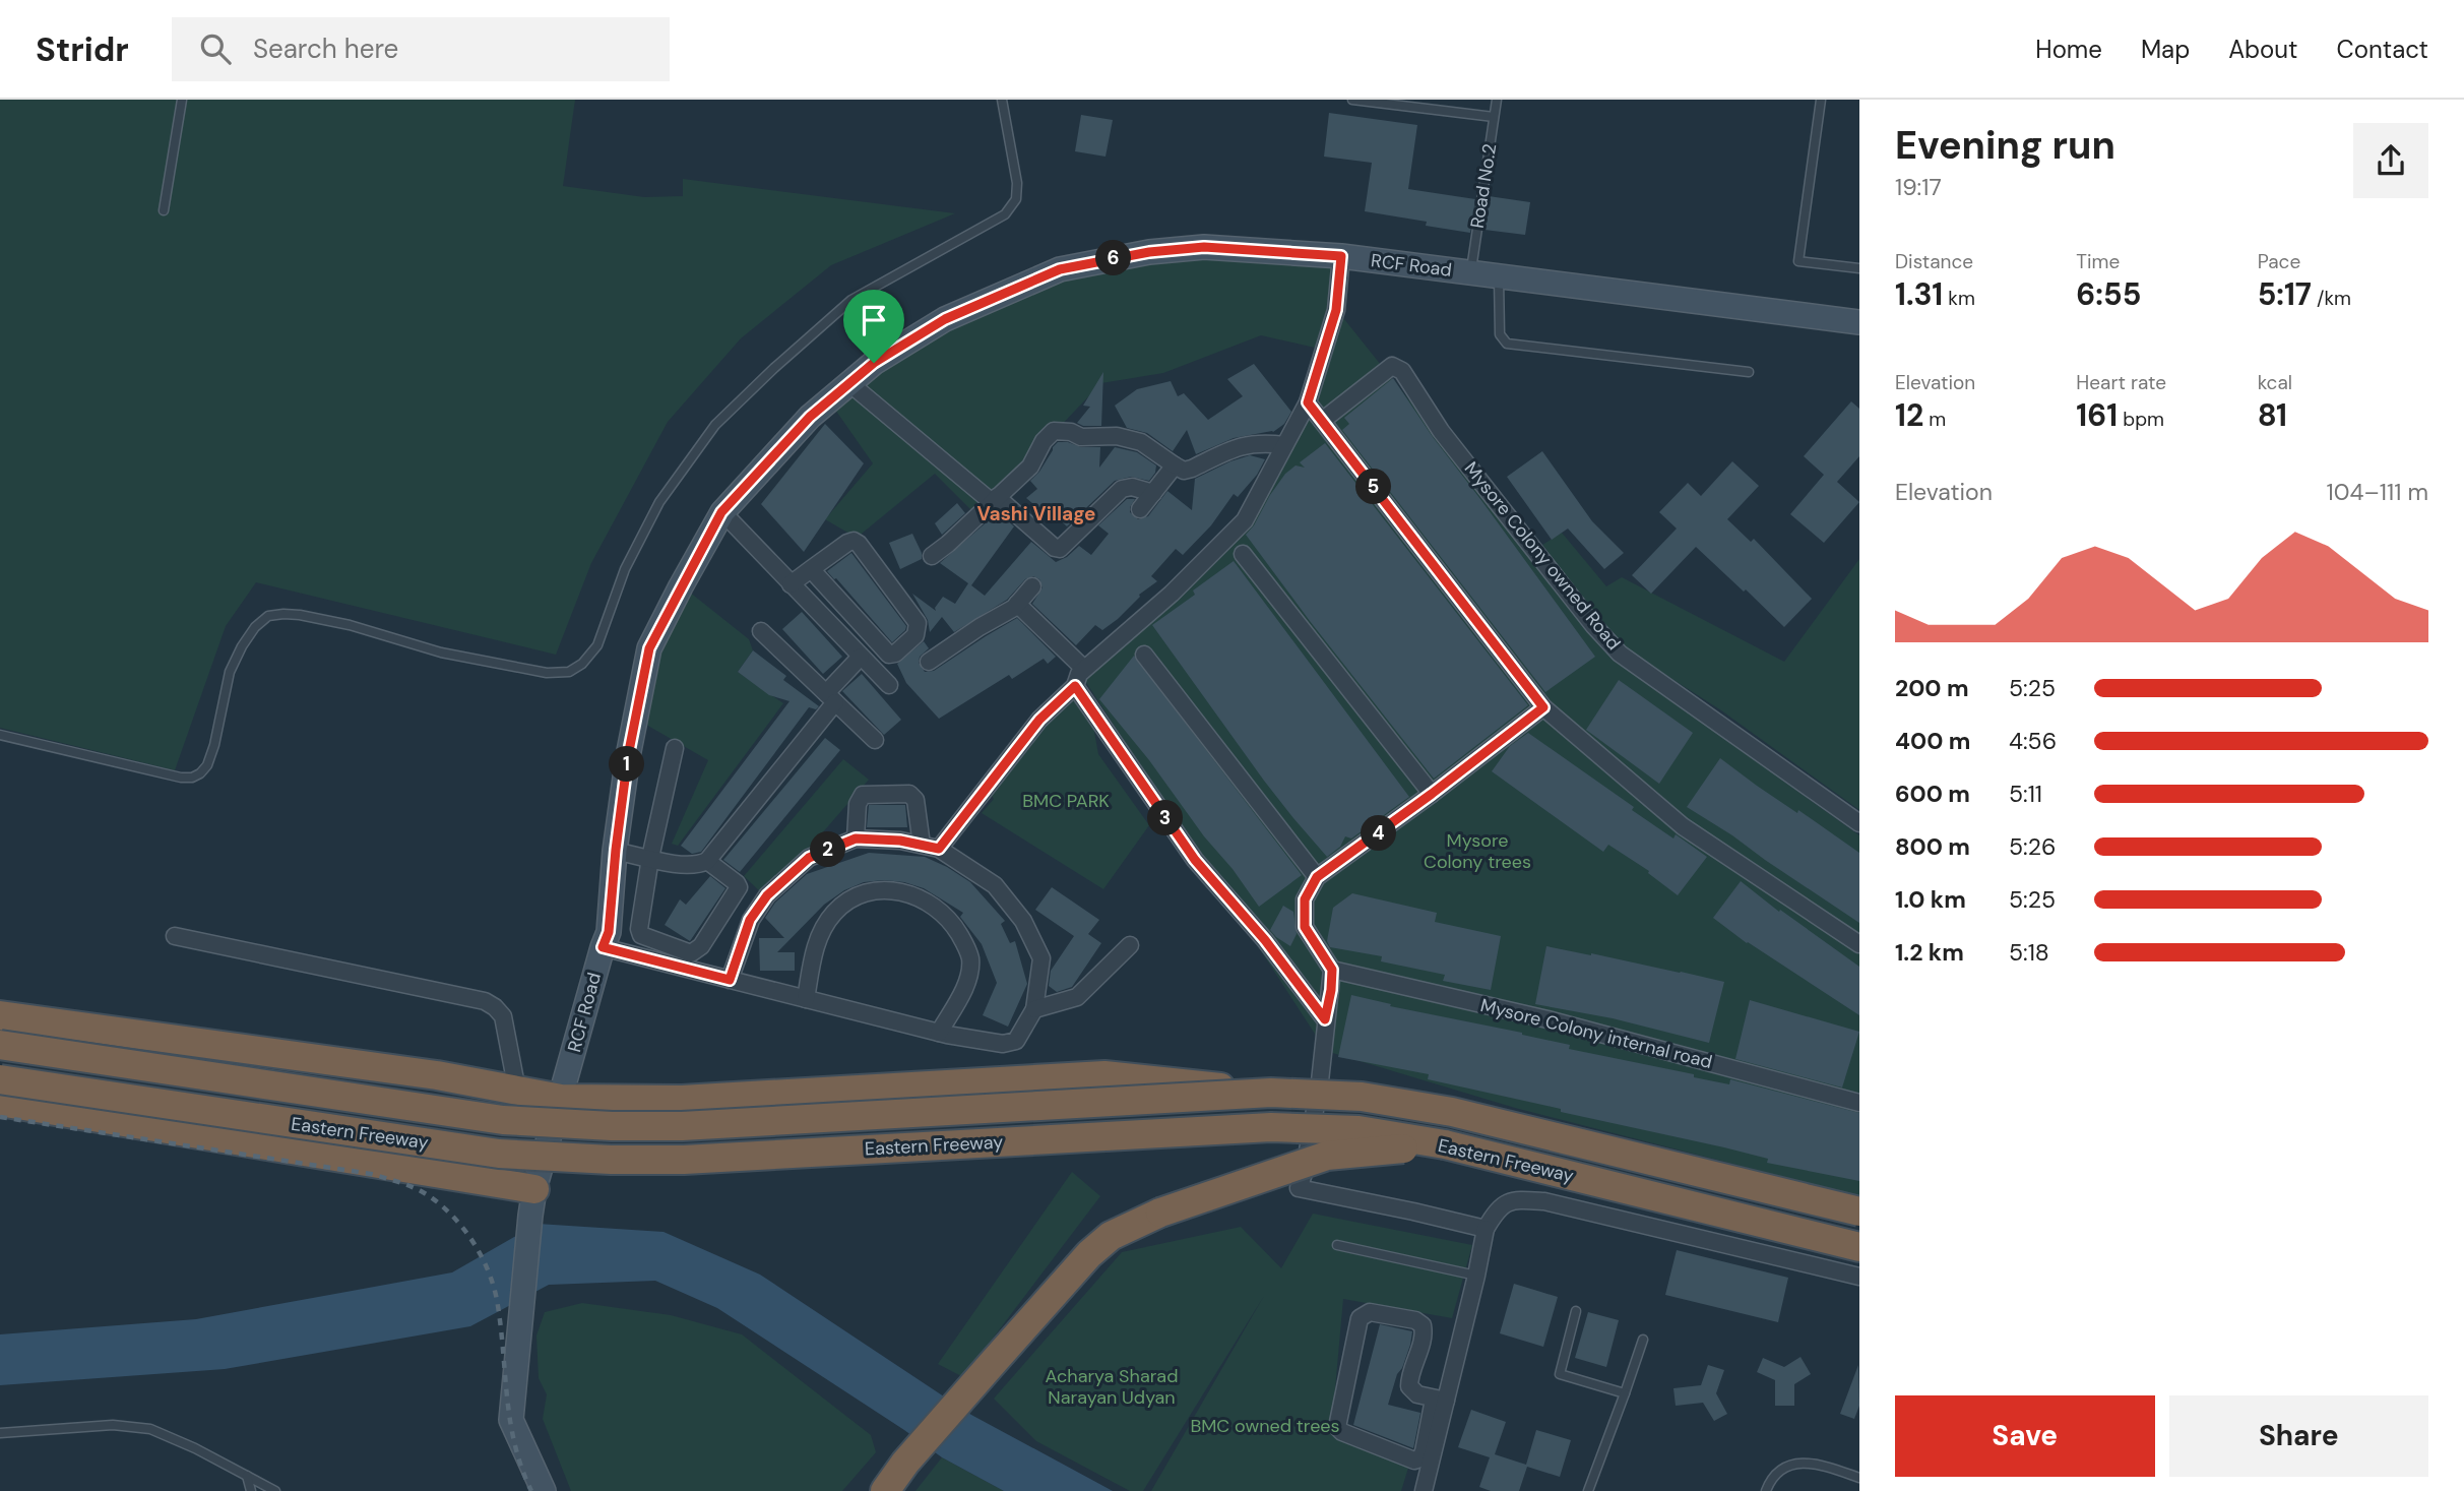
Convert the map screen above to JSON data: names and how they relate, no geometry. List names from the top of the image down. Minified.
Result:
{"streets":{"highway":["Eastern Freeway"],"street":["RCF Road","Mysore Colony owned Road","Mysore Colony internal road"],"lane":["Road No.2"]},"crossings":[["Road No.2","RCF Road"]],"districts":["Vashi Village"],"parks":["BMC PARK","Mysore Colony trees","Acharya Sharad Narayan Udyan","BMC owned trees"],"page":{"header":"Stridr","search":"Search here","nav":["Home","Map","About","Contact"],"heading":["Evening run","19:17"],"stats":[["Distance","1.31 km"],["Time","6:55"],["Pace","5:17 /km"],["Elevation","12 m"],["Heart rate","161 bpm"],["kcal","81"]],"pins":["6","5","1","3","4","2"],"chart":["Elevation","104–111 m"],"list":[{"name":"200 m","note":"5:25"},{"name":"400 m","note":"4:56"},{"name":"600 m","note":"5:11"},{"name":"800 m","note":"5:26"},{"name":"1.0 km","note":"5:25"},{"name":"1.2 km","note":"5:18"}],"buttons":["Save","Share"]}}
